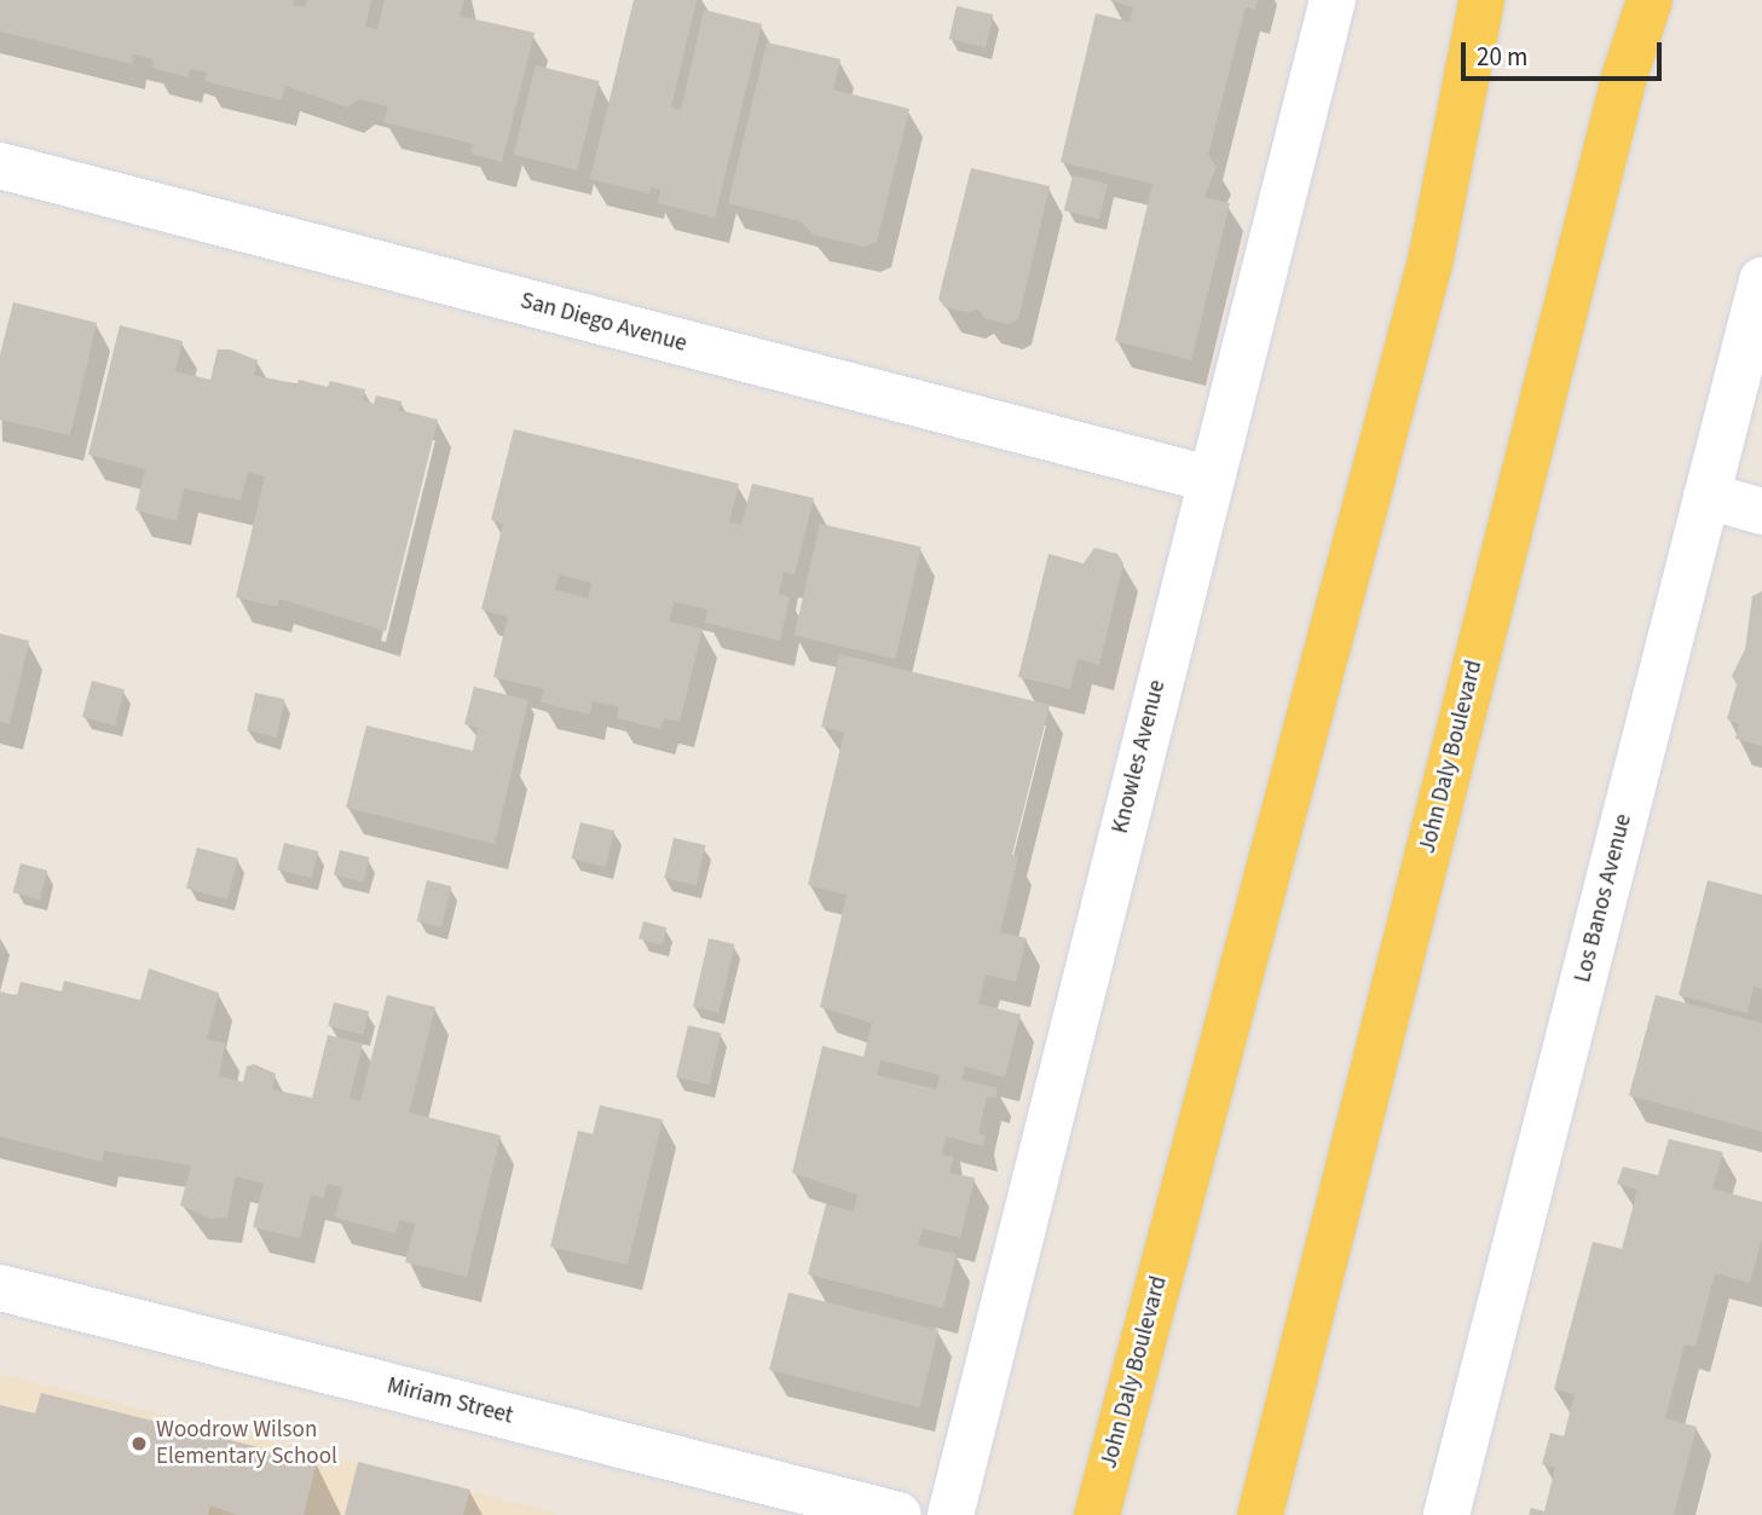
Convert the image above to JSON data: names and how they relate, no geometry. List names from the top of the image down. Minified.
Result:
{"streets":{"main road":["John Daly Boulevard"],"street":["San Diego Avenue","Knowles Avenue","Los Banos Avenue","Miriam Street"]},"crossings":[["San Diego Avenue","Knowles Avenue"]],"places":["Woodrow Wilson Elementary School"],"scale_bar":"20 m"}
